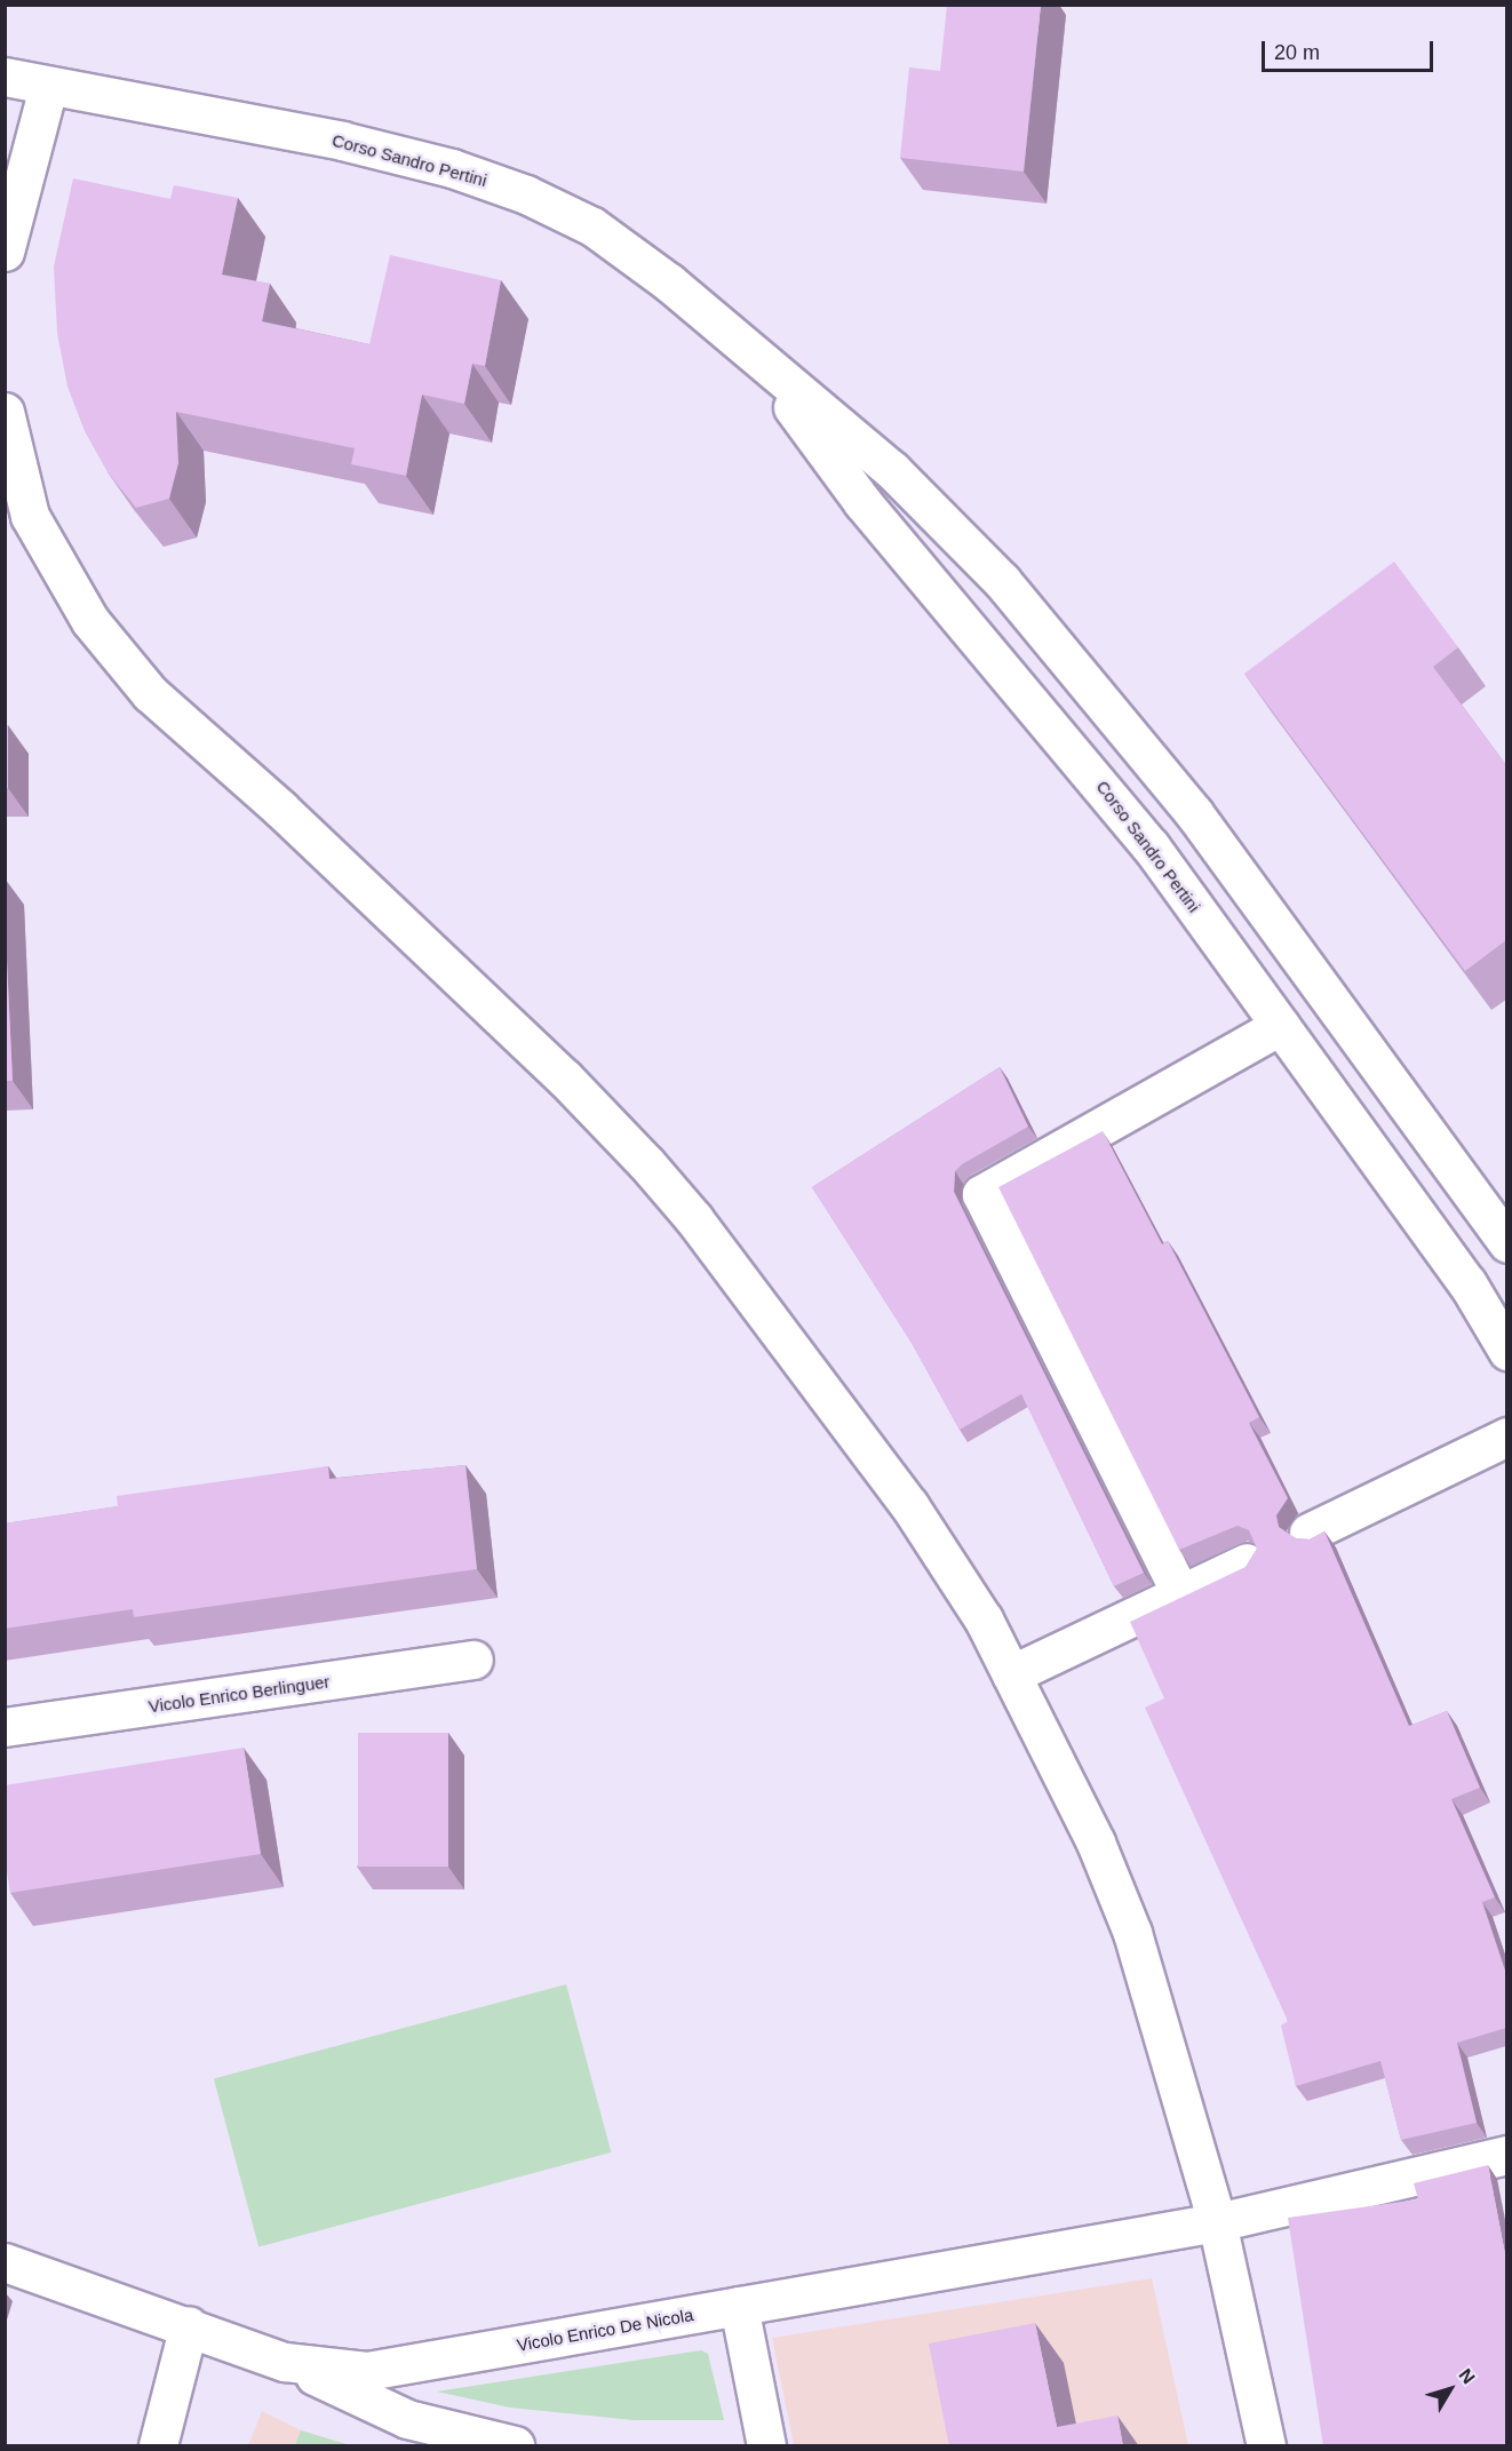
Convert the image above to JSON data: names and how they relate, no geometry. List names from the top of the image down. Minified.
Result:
{"streets":{"street":["Corso Sandro Pertini","Vicolo Enrico Berlinguer","Vicolo Enrico De Nicola"]},"scale_bar":"20 m","north":"top right"}
